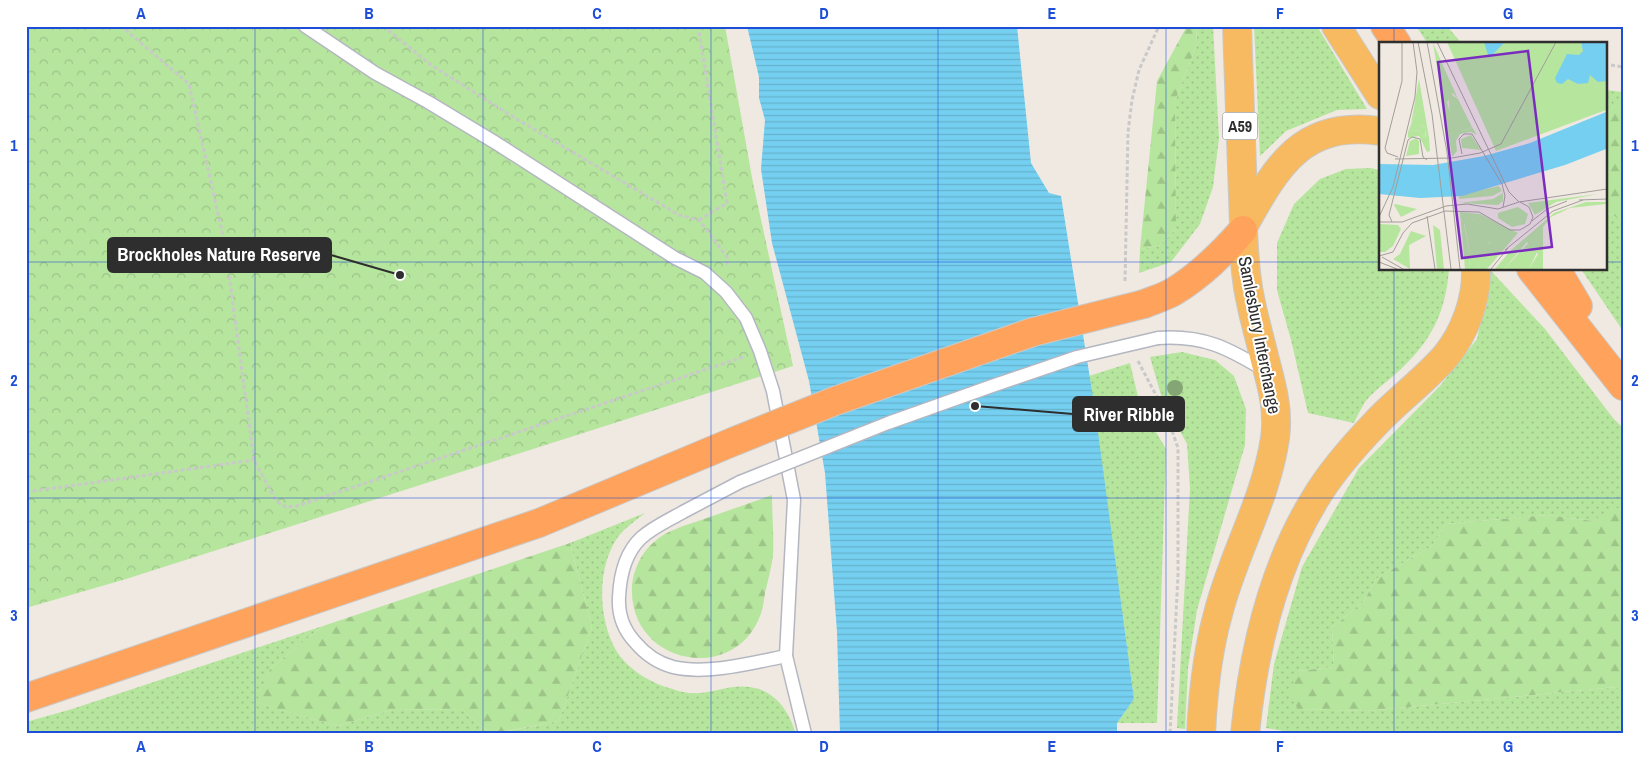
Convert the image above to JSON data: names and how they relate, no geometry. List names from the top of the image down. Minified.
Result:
{"streets":{"highway":["A59","Samlesbury Interchange"]},"crossings":[["A59","Samlesbury Interchange"]],"places":["Brockholes Nature Reserve","River Ribble"],"grid":{"columns":["A","B","C","D","E","F","G"],"rows":["1","2","3"]}}
